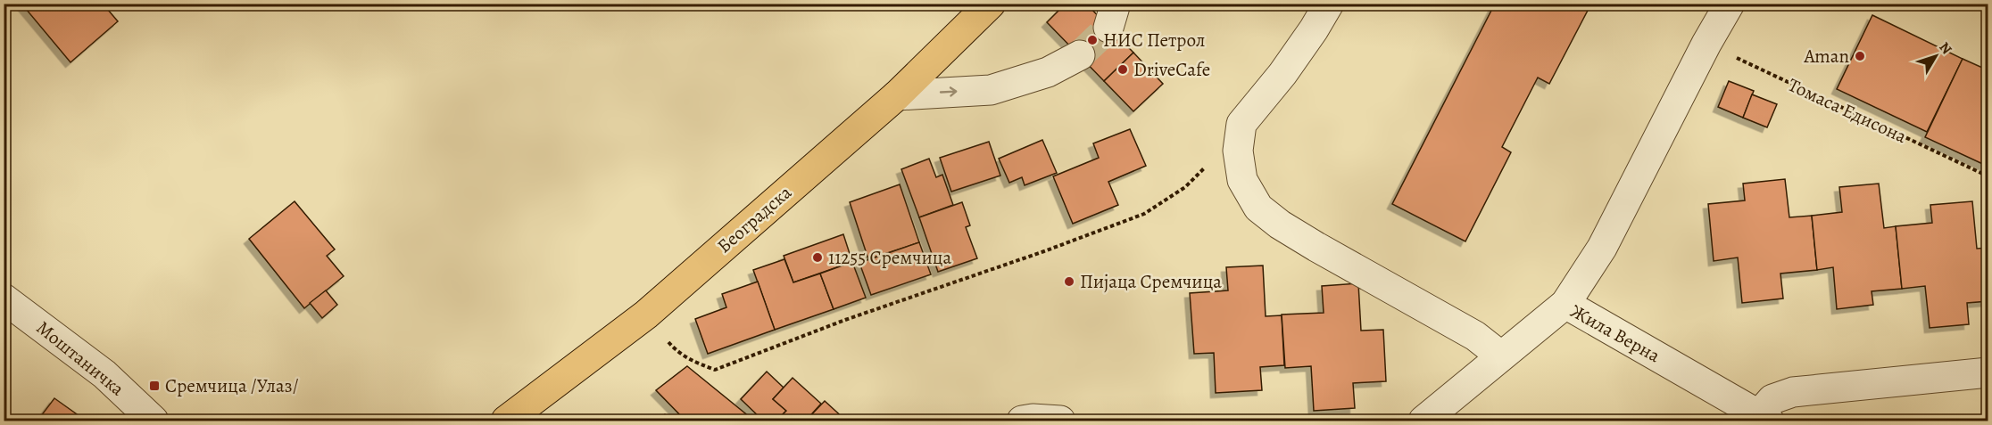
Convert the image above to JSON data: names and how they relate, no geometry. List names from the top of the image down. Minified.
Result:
{"streets":{"main road":["Београдска"],"street":["Жила Верна","Моштаничка"],"path":["Томаса Едисона"]},"places":{"other":["НИС Петрол","Aman","DriveCafe","11255 Сремчица","Пијаца Сремчица"],"transit":["Сремчица /Улаз/"]},"north":"top right"}
